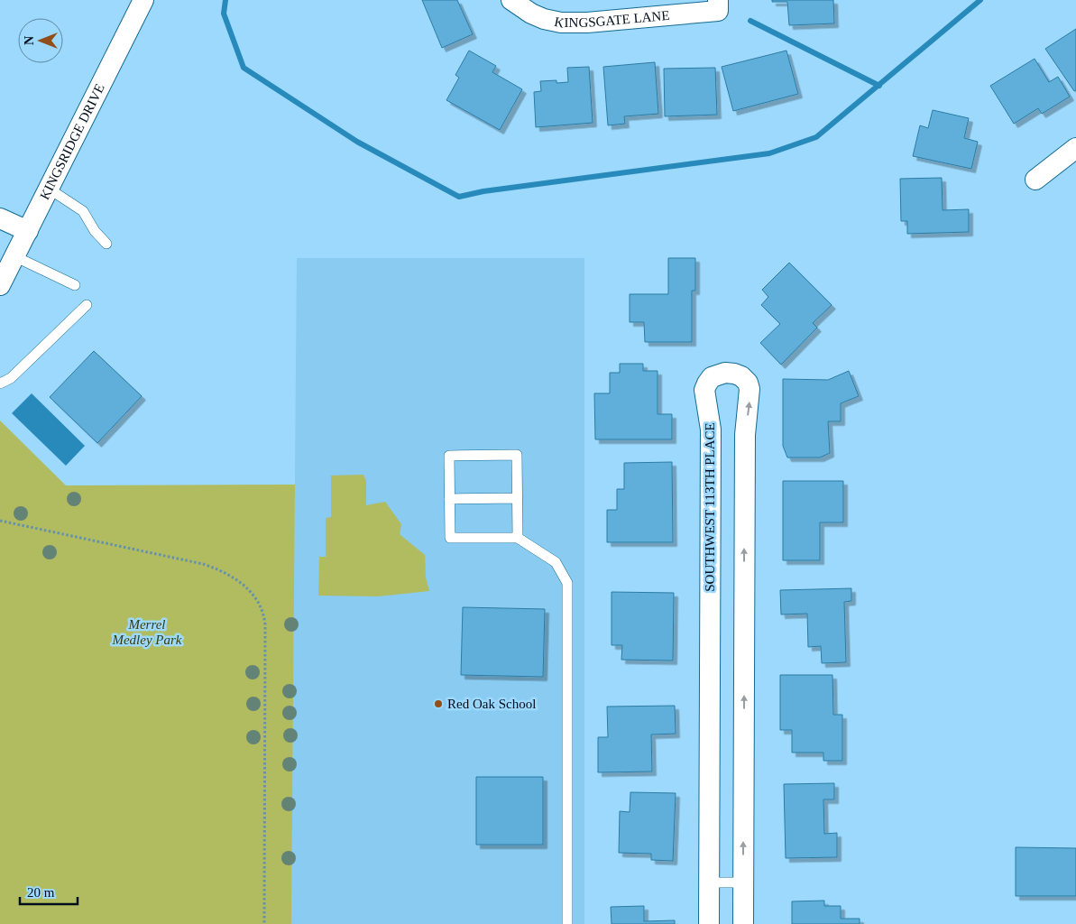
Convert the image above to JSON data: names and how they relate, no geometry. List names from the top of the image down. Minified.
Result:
{"streets":{"street":["KINGSGATE LANE","KINGSRIDGE DRIVE","SOUTHWEST 113TH PLACE"]},"parks":["Merrel Medley Park"],"places":["Red Oak School"],"scale_bar":"20 m","north":"left"}
